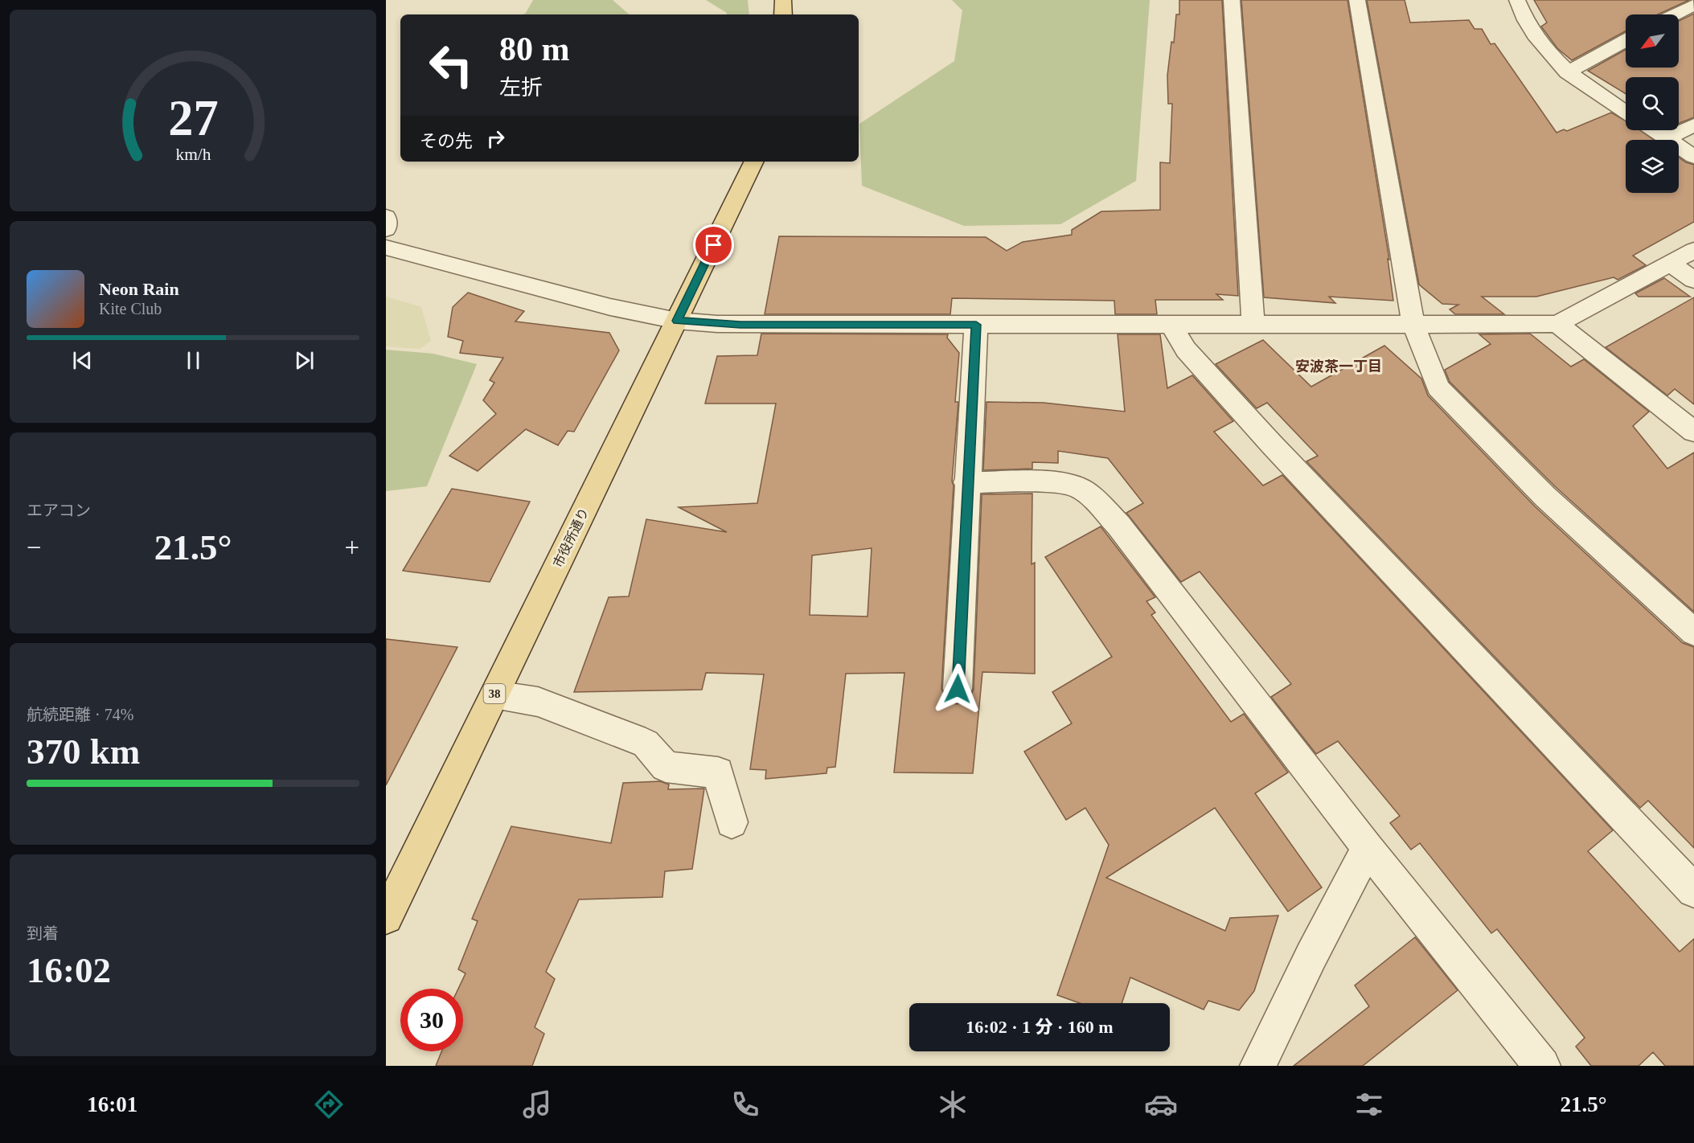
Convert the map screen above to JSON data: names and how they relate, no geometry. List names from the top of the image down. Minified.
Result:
{"streets":{"main road":["市役所通り","38"]},"districts":["安波茶一丁目"],"north":"bottom left","page":{"turn":["80 m","左折"],"then":"その先","song":["Neon Rain","Kite Club"],"tile":["エアコン",["航続距離 · 74%","370 km"],["到着","16:02"]],"heat":["−","21.5°","+"],"limit":"30","trip":"16:02 · 1 分 · 160 m","tabs":["16:01","21.5°"],"gauge":["27","km/h"]}}
